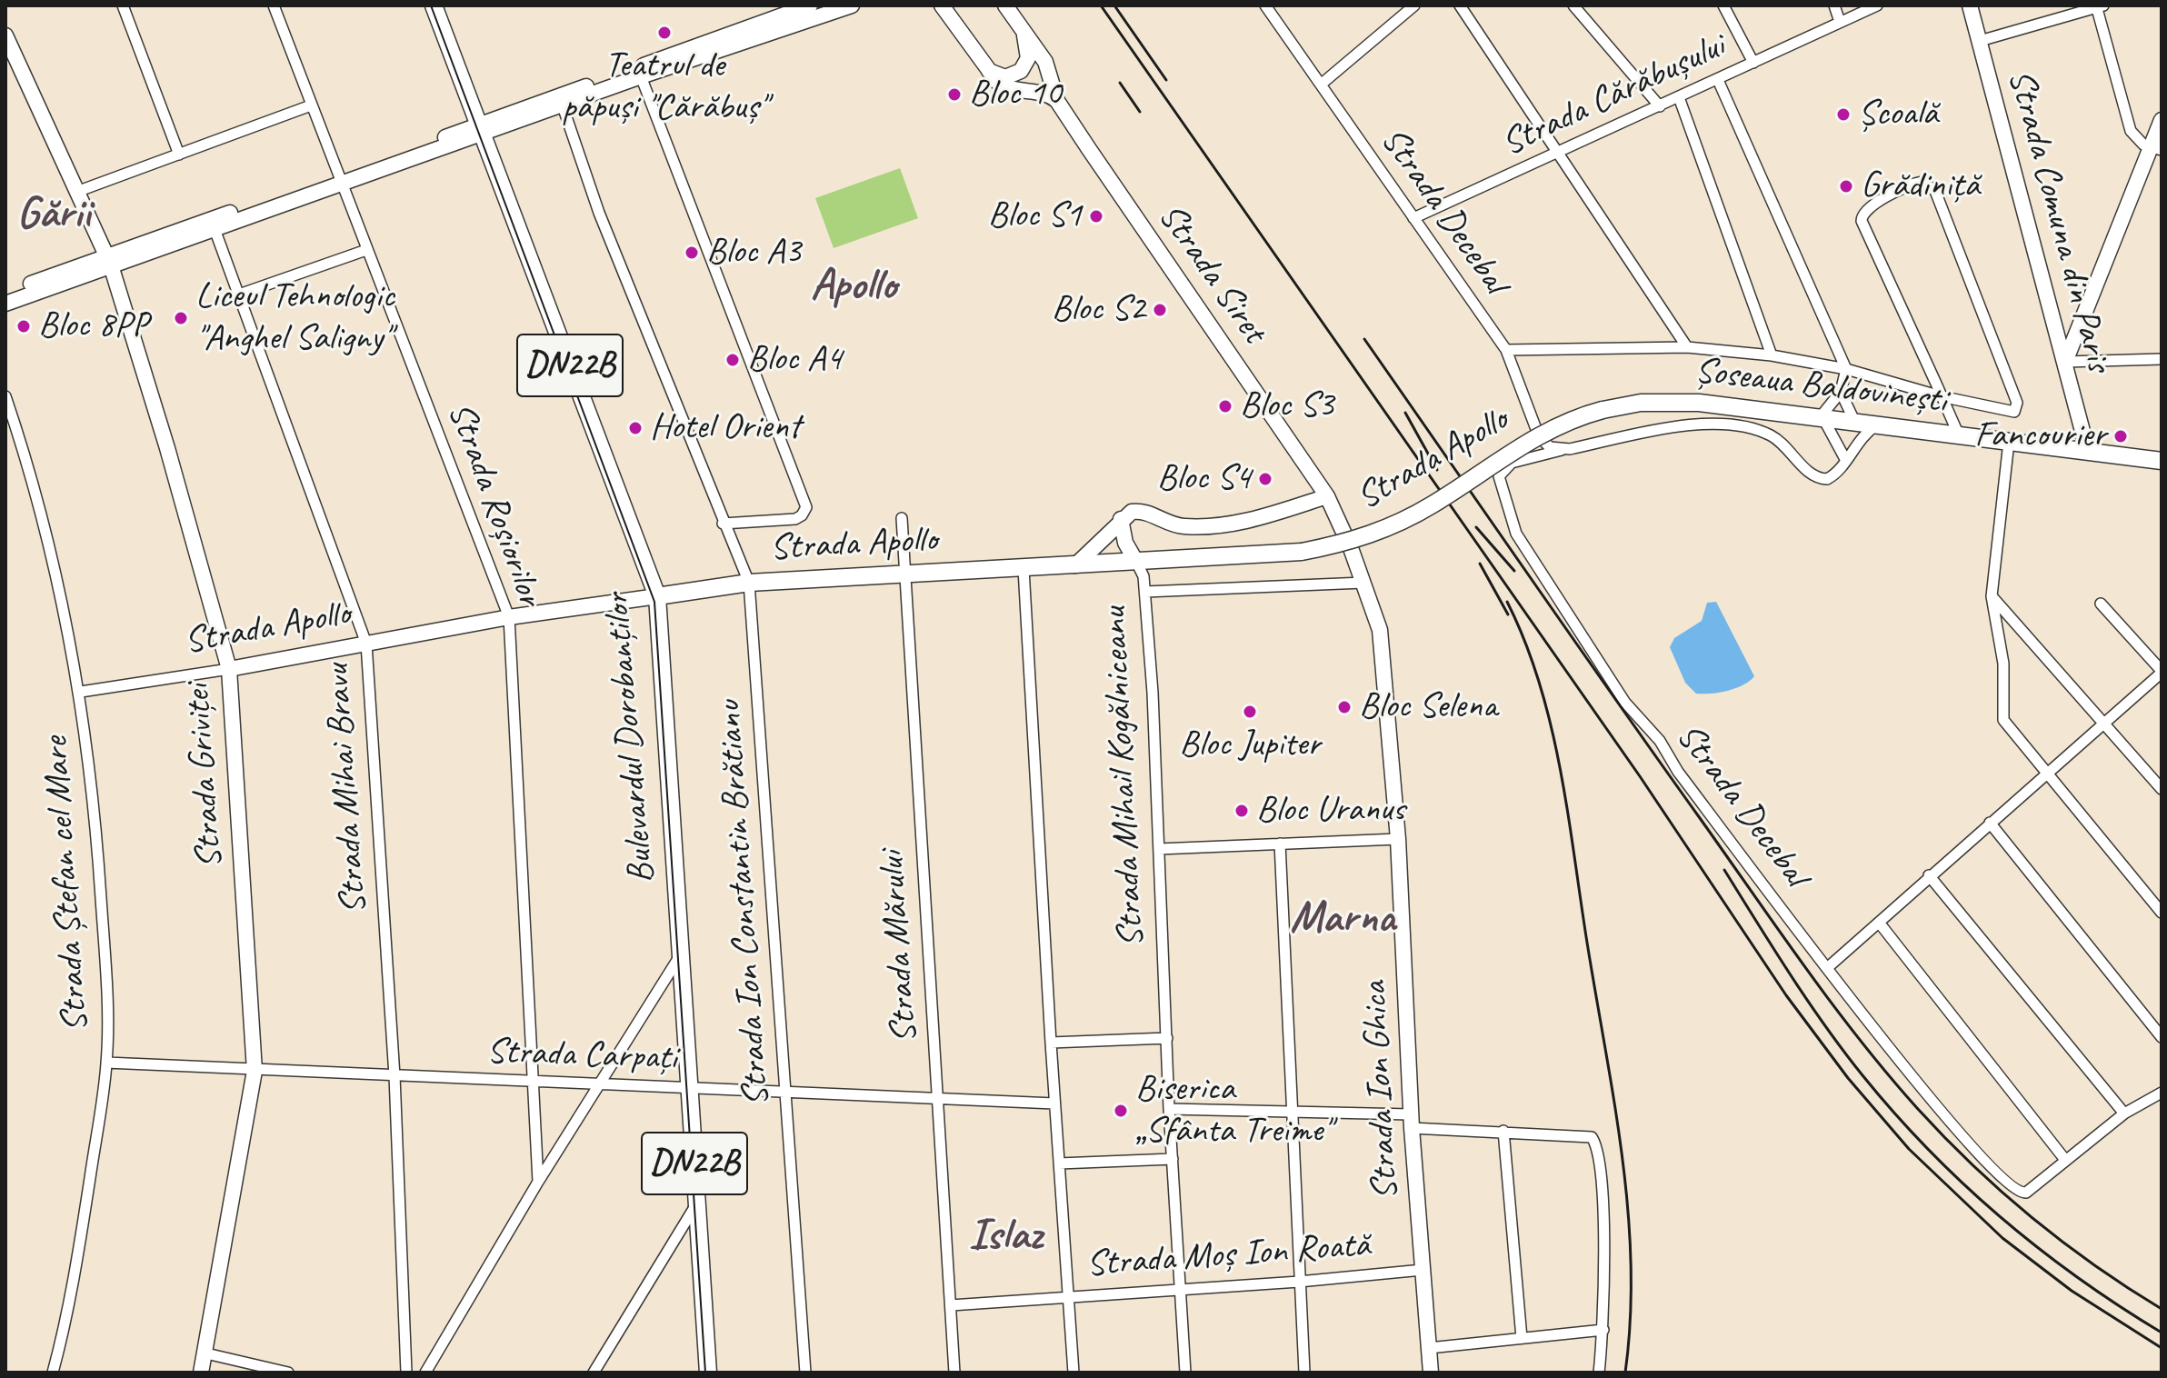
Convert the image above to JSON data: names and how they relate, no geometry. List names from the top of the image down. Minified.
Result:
{"streets":{"main road":["DN22B","Șoseaua Baldovinești","Strada Apollo","Bulevardul Dorobanților"],"street":["Strada Cărăbușului","Strada Decebal","Strada Comuna din Paris","Strada Siret","Strada Roșiorilor","Strada Griviței","Strada Mihail Kogălniceanu","Strada Mihai Bravu","Strada Ștefan cel Mare","Strada Ion Constantin Brătianu","Strada Mărului","Strada Carpați","Strada Ion Ghica","Strada Moș Ion Roată"]},"crossings":[["Strada Cărăbușului","Strada Decebal"],["Strada Decebal","Șoseaua Baldovinești"],["Strada Comuna din Paris","Șoseaua Baldovinești"],["Strada Siret","Strada Ion Ghica"],["Șoseaua Baldovinești","Strada Apollo"],["Strada Apollo","Strada Roșiorilor"],["Strada Apollo","Bulevardul Dorobanților"],["Strada Apollo","Strada Griviței"],["Strada Apollo","Strada Mihail Kogălniceanu"],["Strada Apollo","Strada Mihai Bravu"],["Strada Apollo","Strada Ștefan cel Mare"],["Strada Apollo","Strada Ion Constantin Brătianu"],["Strada Apollo","Strada Mărului"],["Strada Roșiorilor","Strada Carpați"],["Bulevardul Dorobanților","Strada Carpați"],["Strada Griviței","Strada Carpați"],["Strada Mihai Bravu","Strada Carpați"],["Strada Ștefan cel Mare","Strada Carpați"],["Strada Ion Constantin Brătianu","Strada Carpați"],["Strada Mărului","Strada Carpați"],["Strada Mărului","Strada Moș Ion Roată"],["Strada Ion Ghica","Strada Moș Ion Roată"]],"districts":["Gării","Apollo","Marna","Islaz"],"places":["Teatrul de păpuși \"Cărăbuș\"","Bloc 10","Școală","Grădiniță","Bloc S1","Bloc A3","Bloc S2","Liceul Tehnologic \"Anghel Saligny\"","Bloc 8PP","Bloc A4","Bloc S3","Hotel Orient","Fancourier","Bloc S4","Bloc Selena","Bloc Jupiter","Bloc Uranus","Biserica „Sfânta Treime\""]}
